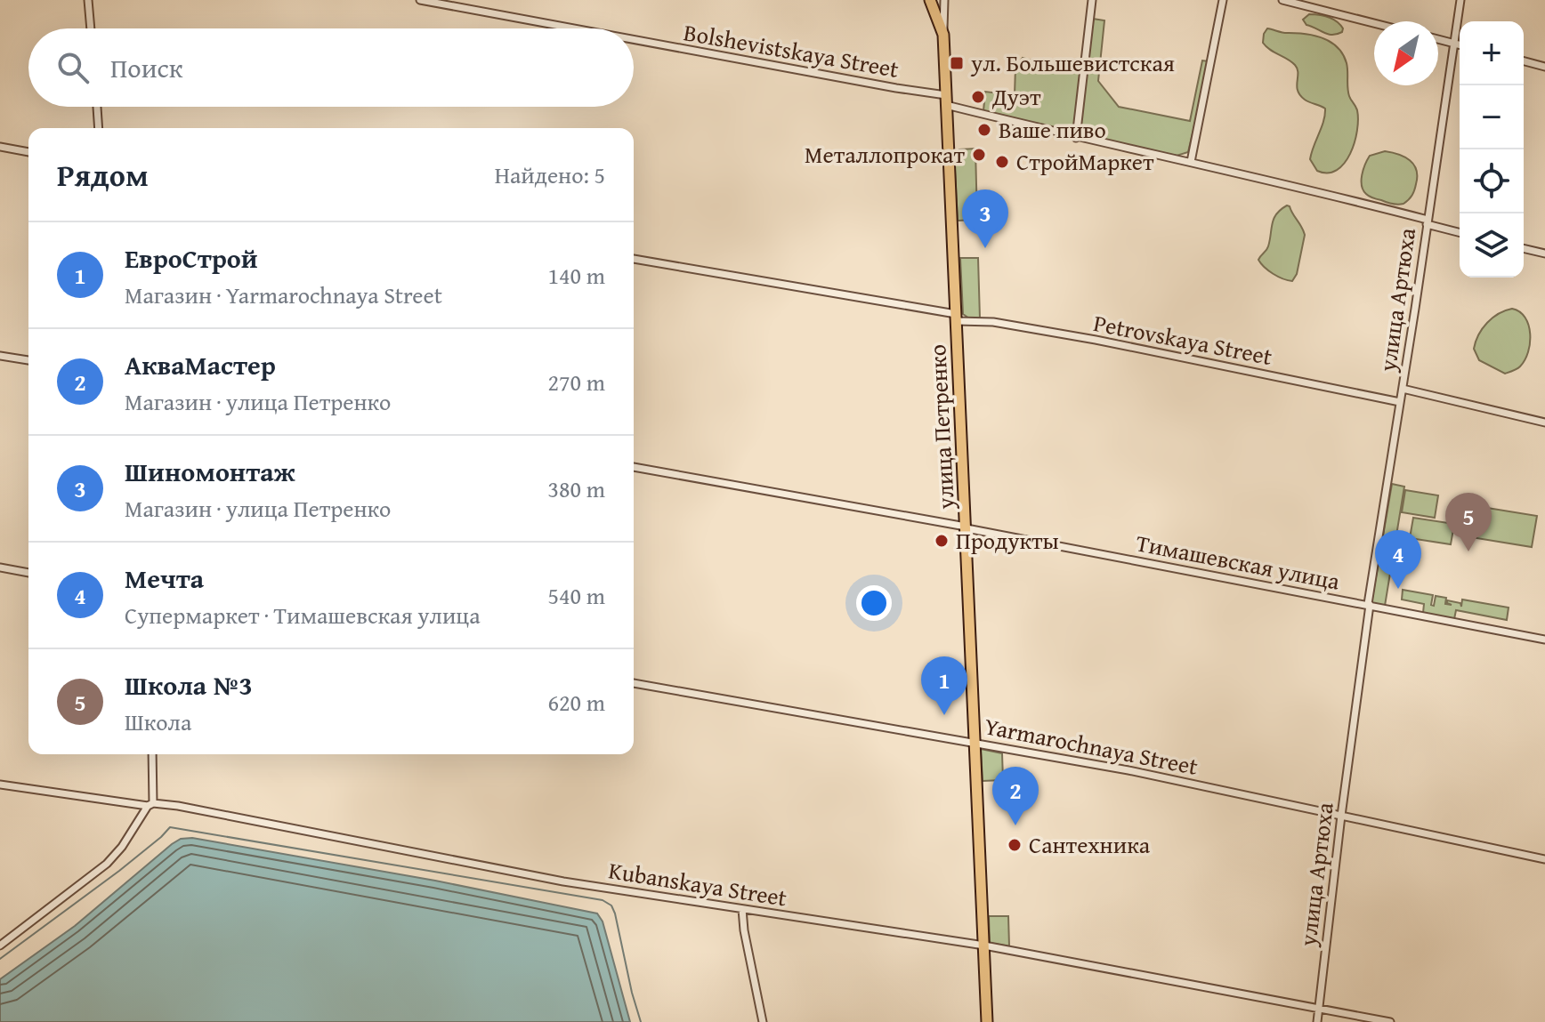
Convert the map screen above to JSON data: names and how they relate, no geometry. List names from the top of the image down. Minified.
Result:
{"streets":{"main road":["улица Петренко"],"street":["Bolshevistskaya Street","улица Артюха","Petrovskaya Street","Тимашевская улица","Yarmarochnaya Street","Kubanskaya Street"]},"crossings":[["Bolshevistskaya Street","улица Артюха"],["Bolshevistskaya Street","улица Петренко"],["улица Артюха","Petrovskaya Street"],["улица Артюха","Тимашевская улица"],["улица Артюха","Yarmarochnaya Street"],["улица Артюха","Kubanskaya Street"],["Petrovskaya Street","улица Петренко"],["улица Петренко","Тимашевская улица"],["улица Петренко","Yarmarochnaya Street"],["улица Петренко","Kubanskaya Street"]],"places":{"transit":["ул. Большевистская"],"other":["Дуэт","Ваше пиво","Металлопрокат","СтройМаркет","Продукты","Сантехника"]},"north":"bottom left","page":{"map_buttons":["+","−"],"search":"Поиск","heading":["Рядом","Найдено: 5"],"pins":["3","5","4","1","2"],"list":[{"mark":"1","name":"ЕвроСтрой","note":"Магазин · Yarmarochnaya Street","value":"140 m"},{"mark":"2","name":"АкваМастер","note":"Магазин · улица Петренко","value":"270 m"},{"mark":"3","name":"Шиномонтаж","note":"Магазин · улица Петренко","value":"380 m"},{"mark":"4","name":"Мечта","note":"Супермаркет · Тимашевская улица","value":"540 m"},{"mark":"5","name":"Школа №3","note":"Школа","value":"620 m"}]}}
